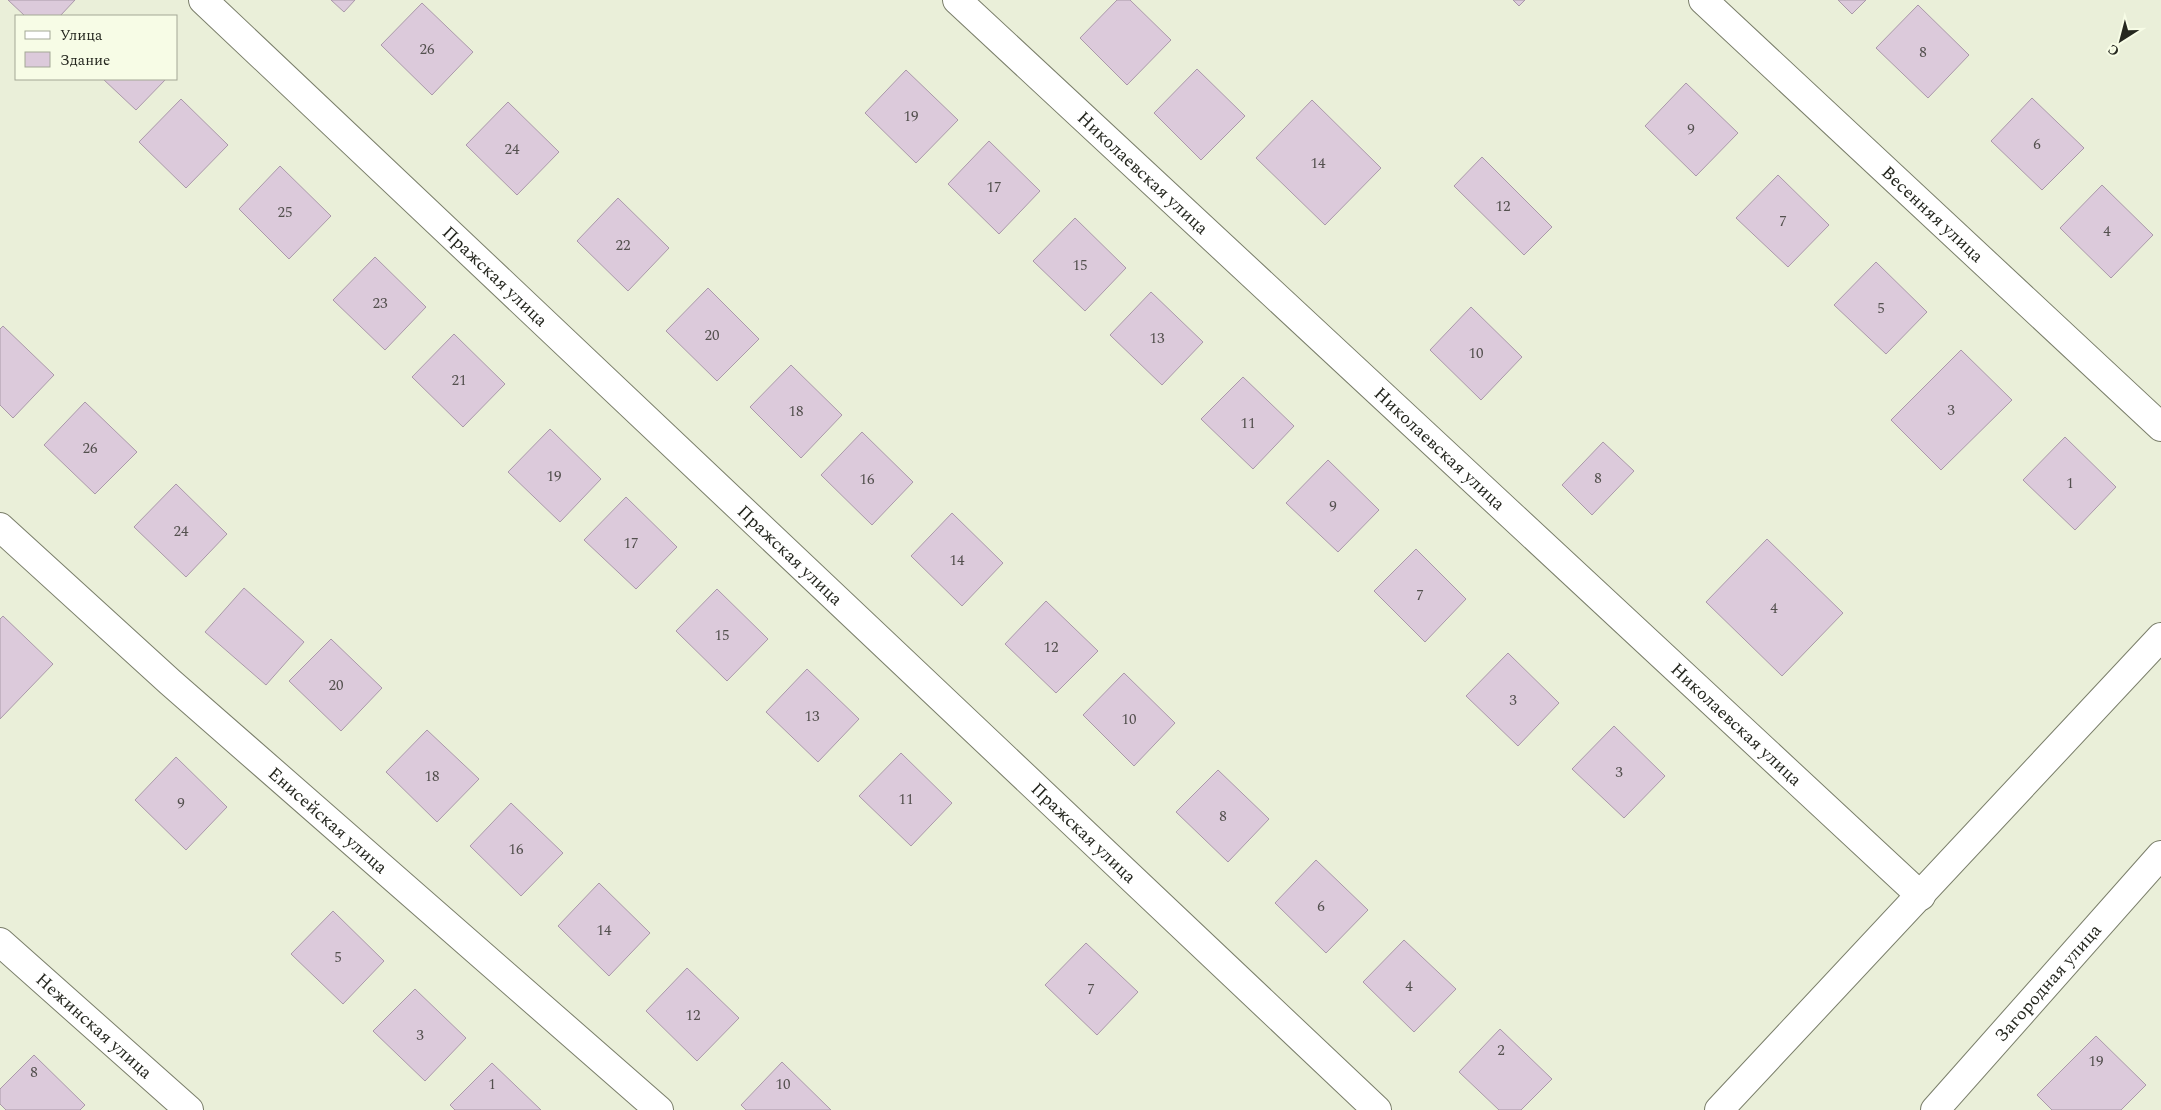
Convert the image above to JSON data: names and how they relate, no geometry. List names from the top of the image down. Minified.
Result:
{"streets":{"street":["Николаевская улица","Весенняя улица","Пражская улица","Енисейская улица","Загородная улица","Нежинская улица"]},"house_numbers":["26","8","19","9","6","24","14","17","12","25","7","4","22","15","23","5","20","13","10","21","3","18","11","26","19","8","16","1","9","24","17","14","7","4","15","12","20","3","13","10","3","18","11","9","8","16","6","14","5","4","7","12","3","2","19","8","1","10"],"legend":["Улица","Здание"],"north":"bottom left"}
